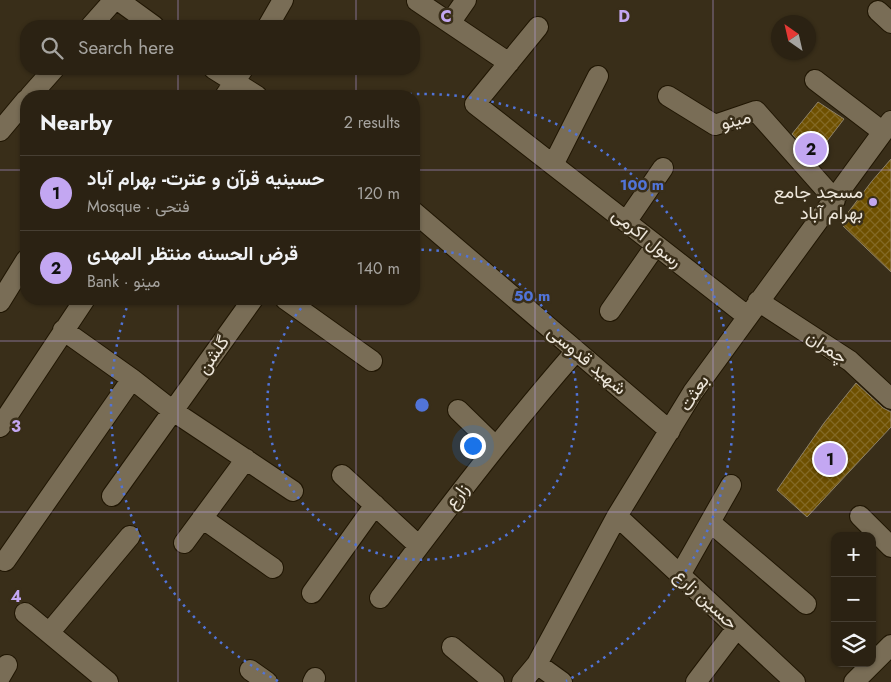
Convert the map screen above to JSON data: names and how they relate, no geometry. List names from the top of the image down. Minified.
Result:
{"streets":{"street":["مینو","رسول اکرمی","چمران","گلشن","شهید قدوسی","بعثت","زارع","حسین زارع"]},"crossings":[["مینو","بعثت"],["رسول اکرمی","چمران"],["رسول اکرمی","بعثت"],["چمران","بعثت"],["شهید قدوسی","بعثت"],["شهید قدوسی","زارع"],["بعثت","حسین زارع"]],"places":["مسجد جامع بهرام آباد"],"north":"top left","page":{"search":"Search here","heading":["Nearby","2 results"],"pins":["2","1"],"list":[{"mark":"1","name":"حسینیه قرآن و عترت- بهرام آباد","note":"Mosque · فتحی","value":"120 m"},{"mark":"2","name":"قرض الحسنه منتظر المهدی","note":"Bank · مینو","value":"140 m"}],"map_buttons":["+","−"]},"grid":{"columns":["C","D"],"rows":["3","4"]},"rings":["100 m","50 m"]}
